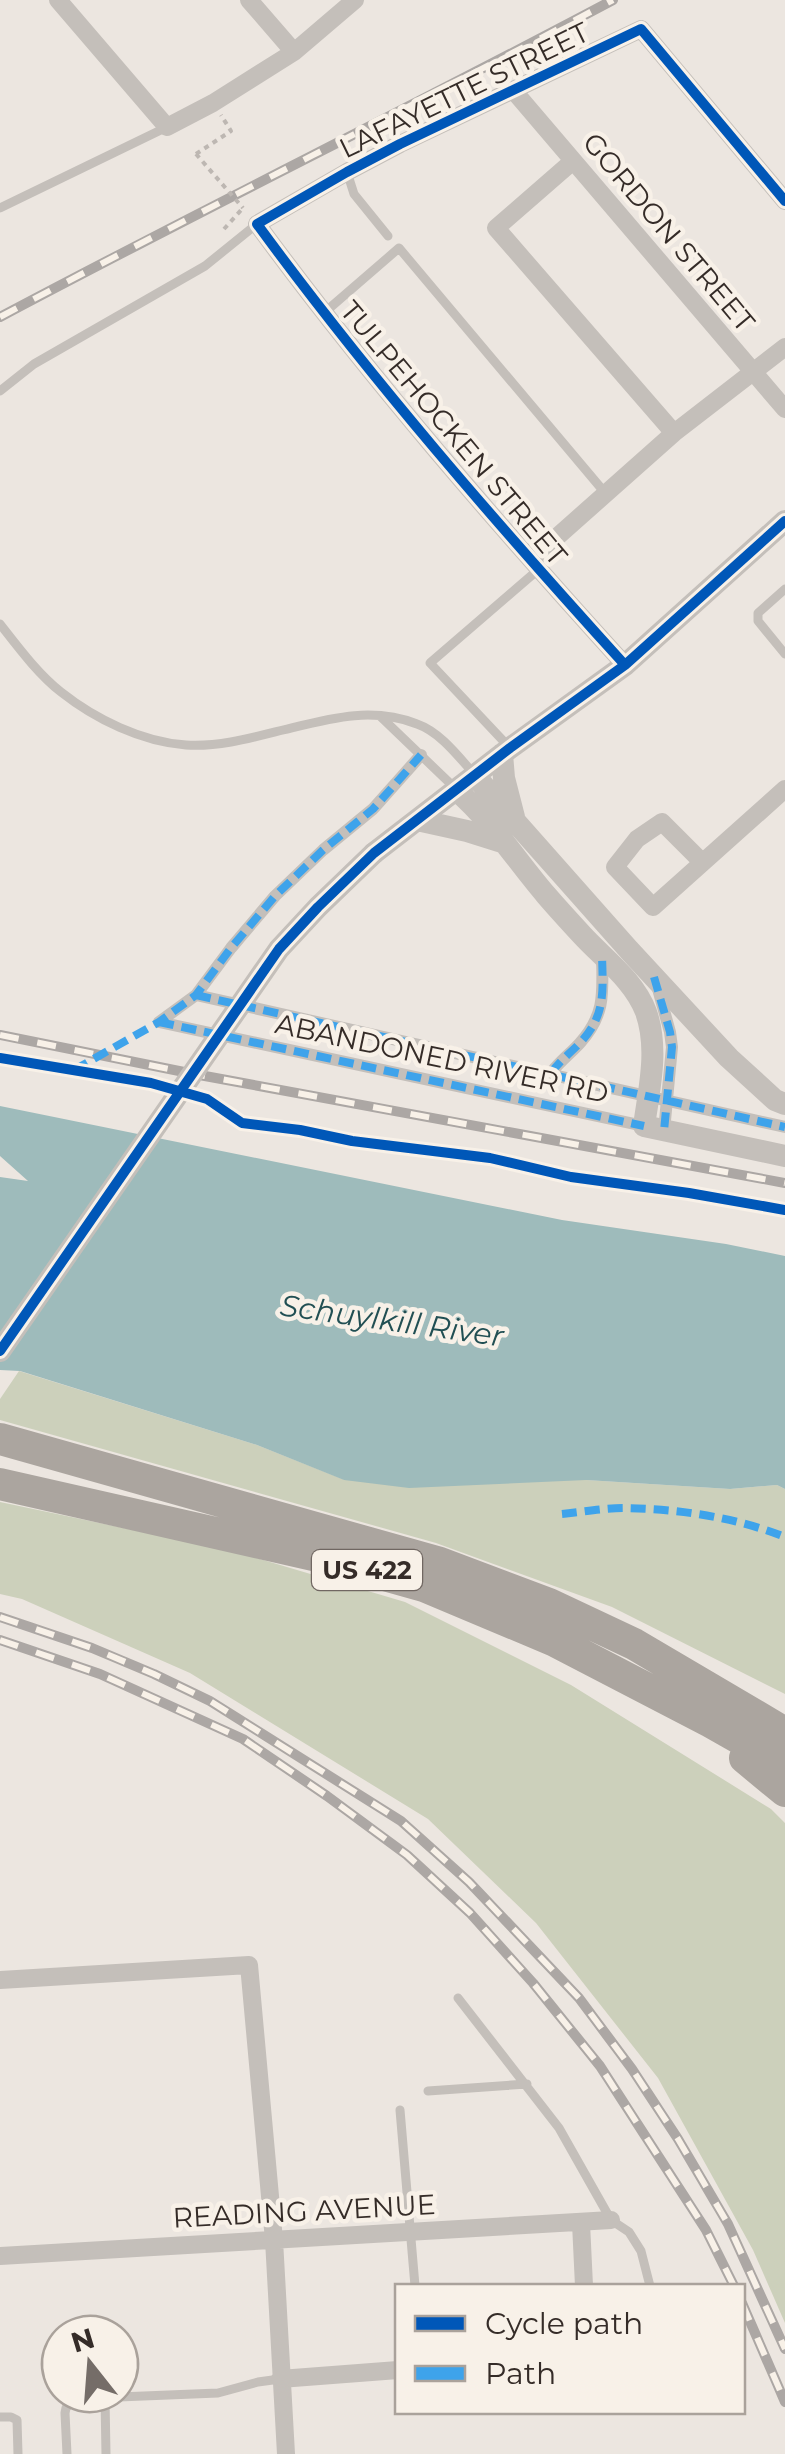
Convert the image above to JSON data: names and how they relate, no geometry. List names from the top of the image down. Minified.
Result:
{"streets":{"highway":["US 422"],"street":["LAFAYETTE STREET","GORDON STREET","TULPEHOCKEN STREET","ABANDONED RIVER RD","READING AVENUE"]},"crossings":[["LAFAYETTE STREET","GORDON STREET"],["LAFAYETTE STREET","TULPEHOCKEN STREET"]],"water":["Schuylkill River"],"legend":["Cycle path","Path"],"north":"top"}
